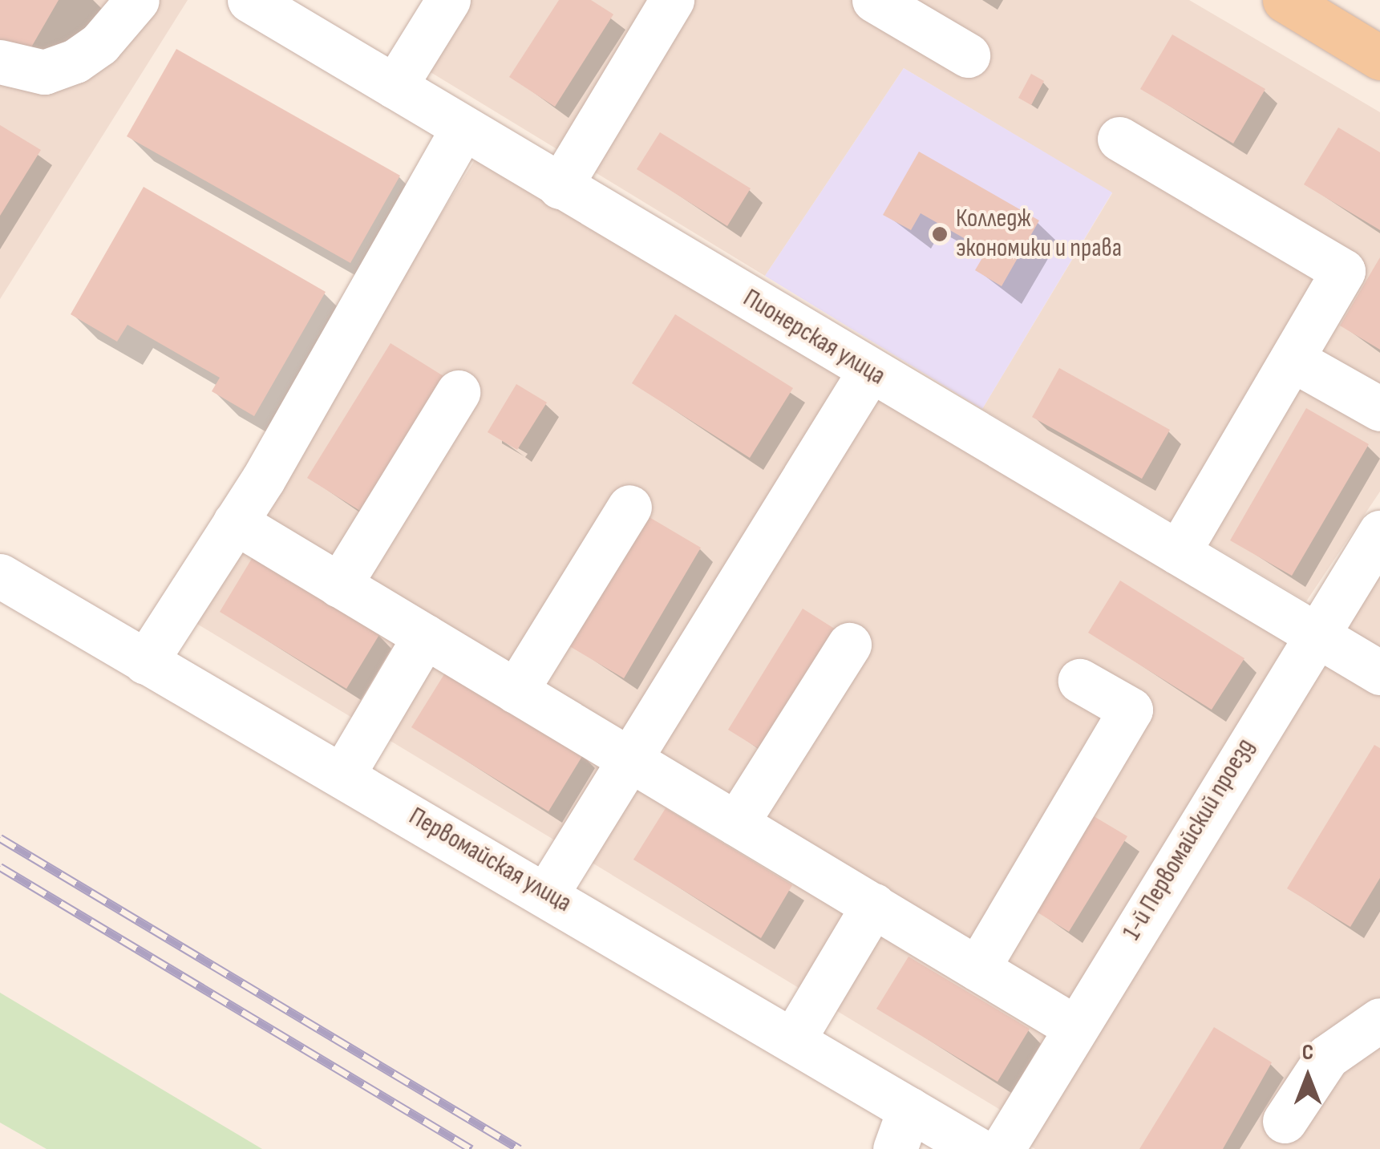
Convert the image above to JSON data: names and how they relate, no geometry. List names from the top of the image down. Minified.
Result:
{"streets":{"street":["Пионерская улица","1-й Первомайский проезд","Первомайская улица"]},"crossings":[["Пионерская улица","1-й Первомайский проезд"]],"places":["Колледж экономики и права"],"north":"top"}
